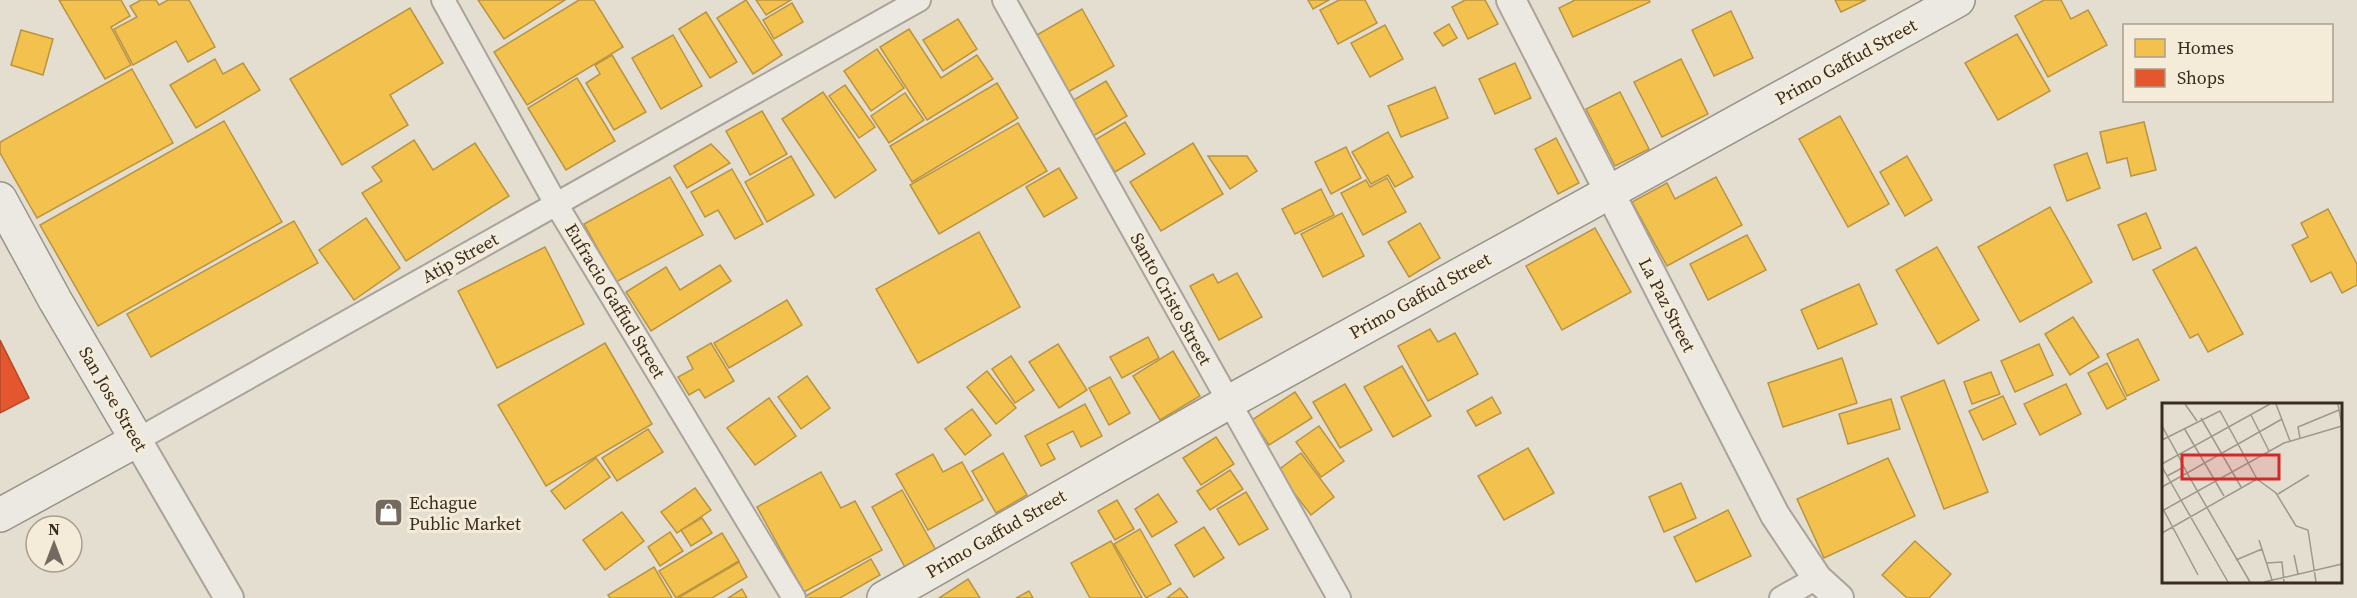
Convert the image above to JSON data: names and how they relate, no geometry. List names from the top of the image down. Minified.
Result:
{"streets":{"main road":["Primo Gaffud Street","Atip Street","San Jose Street"],"street":["Santo Cristo Street","Eufracio Gaffud Street","La Paz Street"]},"crossings":[["Primo Gaffud Street","Santo Cristo Street"],["Primo Gaffud Street","La Paz Street"],["Atip Street","Eufracio Gaffud Street"],["Atip Street","San Jose Street"]],"places":{"shop":["Echague Public Market"]},"legend":["Homes","Shops"],"north":"top"}
